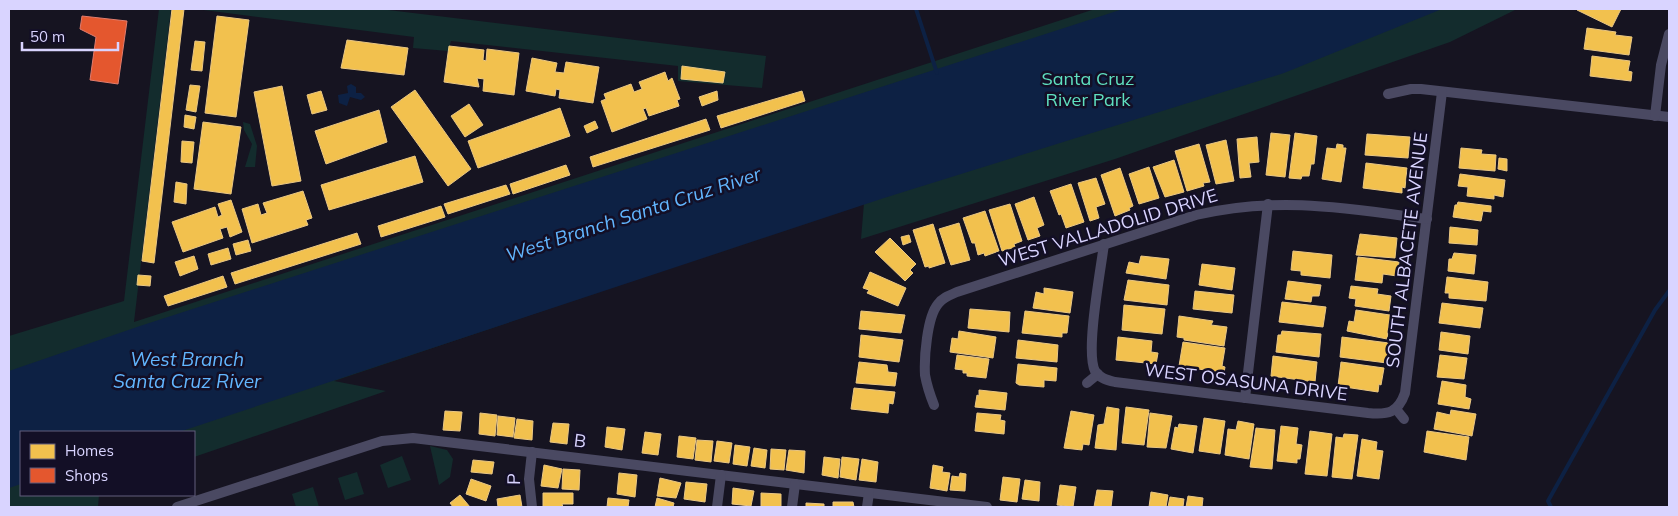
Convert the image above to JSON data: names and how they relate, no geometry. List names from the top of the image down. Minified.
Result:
{"streets":{"street":["WEST VALLADOLID DRIVE","SOUTH ALBACETE AVENUE","WEST OSASUNA DRIVE","B","P"]},"crossings":[["WEST VALLADOLID DRIVE","SOUTH ALBACETE AVENUE"],["SOUTH ALBACETE AVENUE","WEST OSASUNA DRIVE"],["B","P"]],"water":["West Branch Santa Cruz River"],"parks":["Santa Cruz River Park"],"legend":["Homes","Shops"],"scale_bar":"50 m"}
